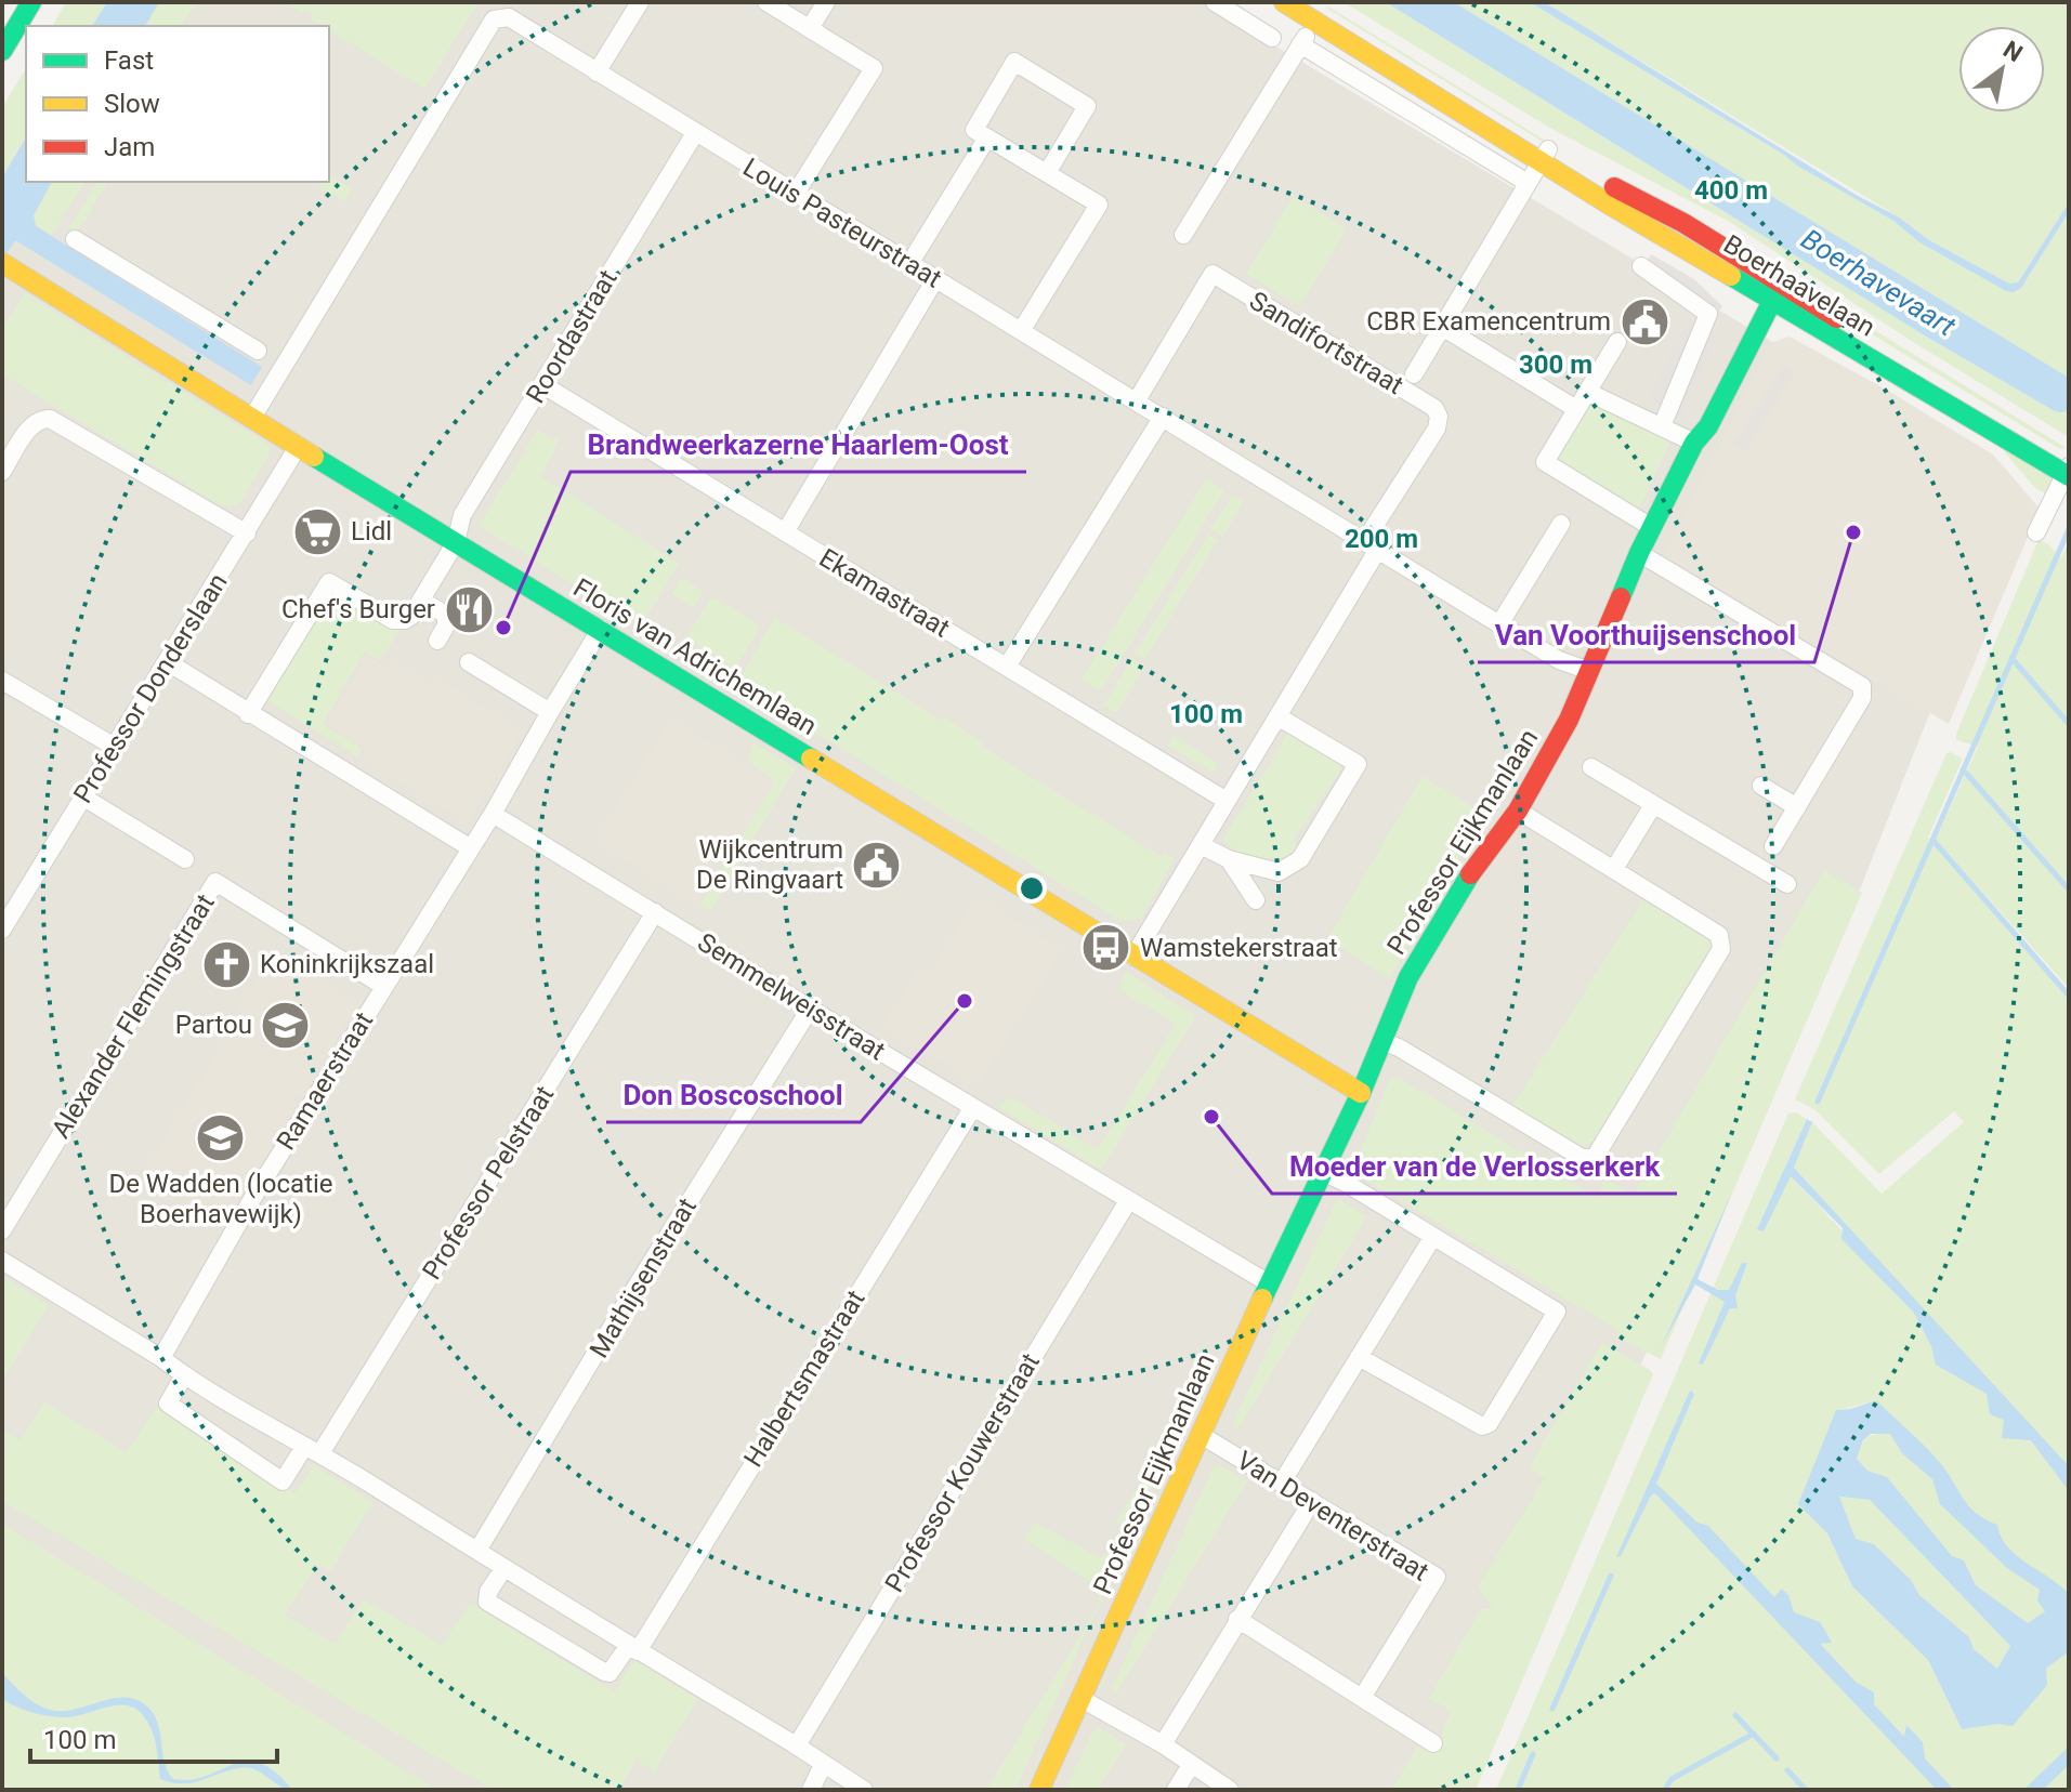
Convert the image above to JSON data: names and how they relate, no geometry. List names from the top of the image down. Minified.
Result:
{"streets":{"street":["Louis Pasteurstraat","Boerhaavelaan","Roordastraat","Sandifortstraat","Ekamastraat","Floris van Adrichemlaan","Professor Donderslaan","Professor Eijkmanlaan","Semmelweisstraat","Alexander Flemingstraat","Ramaerstraat","Professor Pelstraat","Mathijsenstraat","Halbertsmastraat","Professor Kouwerstraat","Van Deventerstraat"]},"crossings":[["Louis Pasteurstraat","Roordastraat"],["Louis Pasteurstraat","Sandifortstraat"],["Louis Pasteurstraat","Floris van Adrichemlaan"],["Louis Pasteurstraat","Professor Eijkmanlaan"],["Boerhaavelaan","Professor Eijkmanlaan"],["Roordastraat","Ekamastraat"],["Roordastraat","Floris van Adrichemlaan"],["Floris van Adrichemlaan","Professor Donderslaan"],["Floris van Adrichemlaan","Professor Eijkmanlaan"],["Floris van Adrichemlaan","Ramaerstraat"],["Professor Donderslaan","Alexander Flemingstraat"],["Professor Eijkmanlaan","Semmelweisstraat"],["Professor Eijkmanlaan","Van Deventerstraat"],["Semmelweisstraat","Ramaerstraat"],["Semmelweisstraat","Professor Pelstraat"],["Semmelweisstraat","Mathijsenstraat"],["Semmelweisstraat","Halbertsmastraat"],["Semmelweisstraat","Professor Kouwerstraat"],["Alexander Flemingstraat","Ramaerstraat"]],"water":["Boerhavevaart"],"places":{"public building":["CBR Examencentrum","Wijkcentrum De Ringvaart"],"supermarket":["Lidl"],"other":["Van Voorthuijsenschool","Brandweerkazerne Haarlem-Oost","Don Boscoschool","Moeder van de Verlosserkerk"],"restaurant":["Chef's Burger"],"bus stop":["Wamstekerstraat"],"church":["Koninkrijkszaal"],"school or university":["Partou","De Wadden (locatie Boerhavewijk)"]},"legend":["Fast","Slow","Jam"],"scale_bar":"100 m","north":"top right","rings":["400 m","300 m","200 m","100 m"]}
